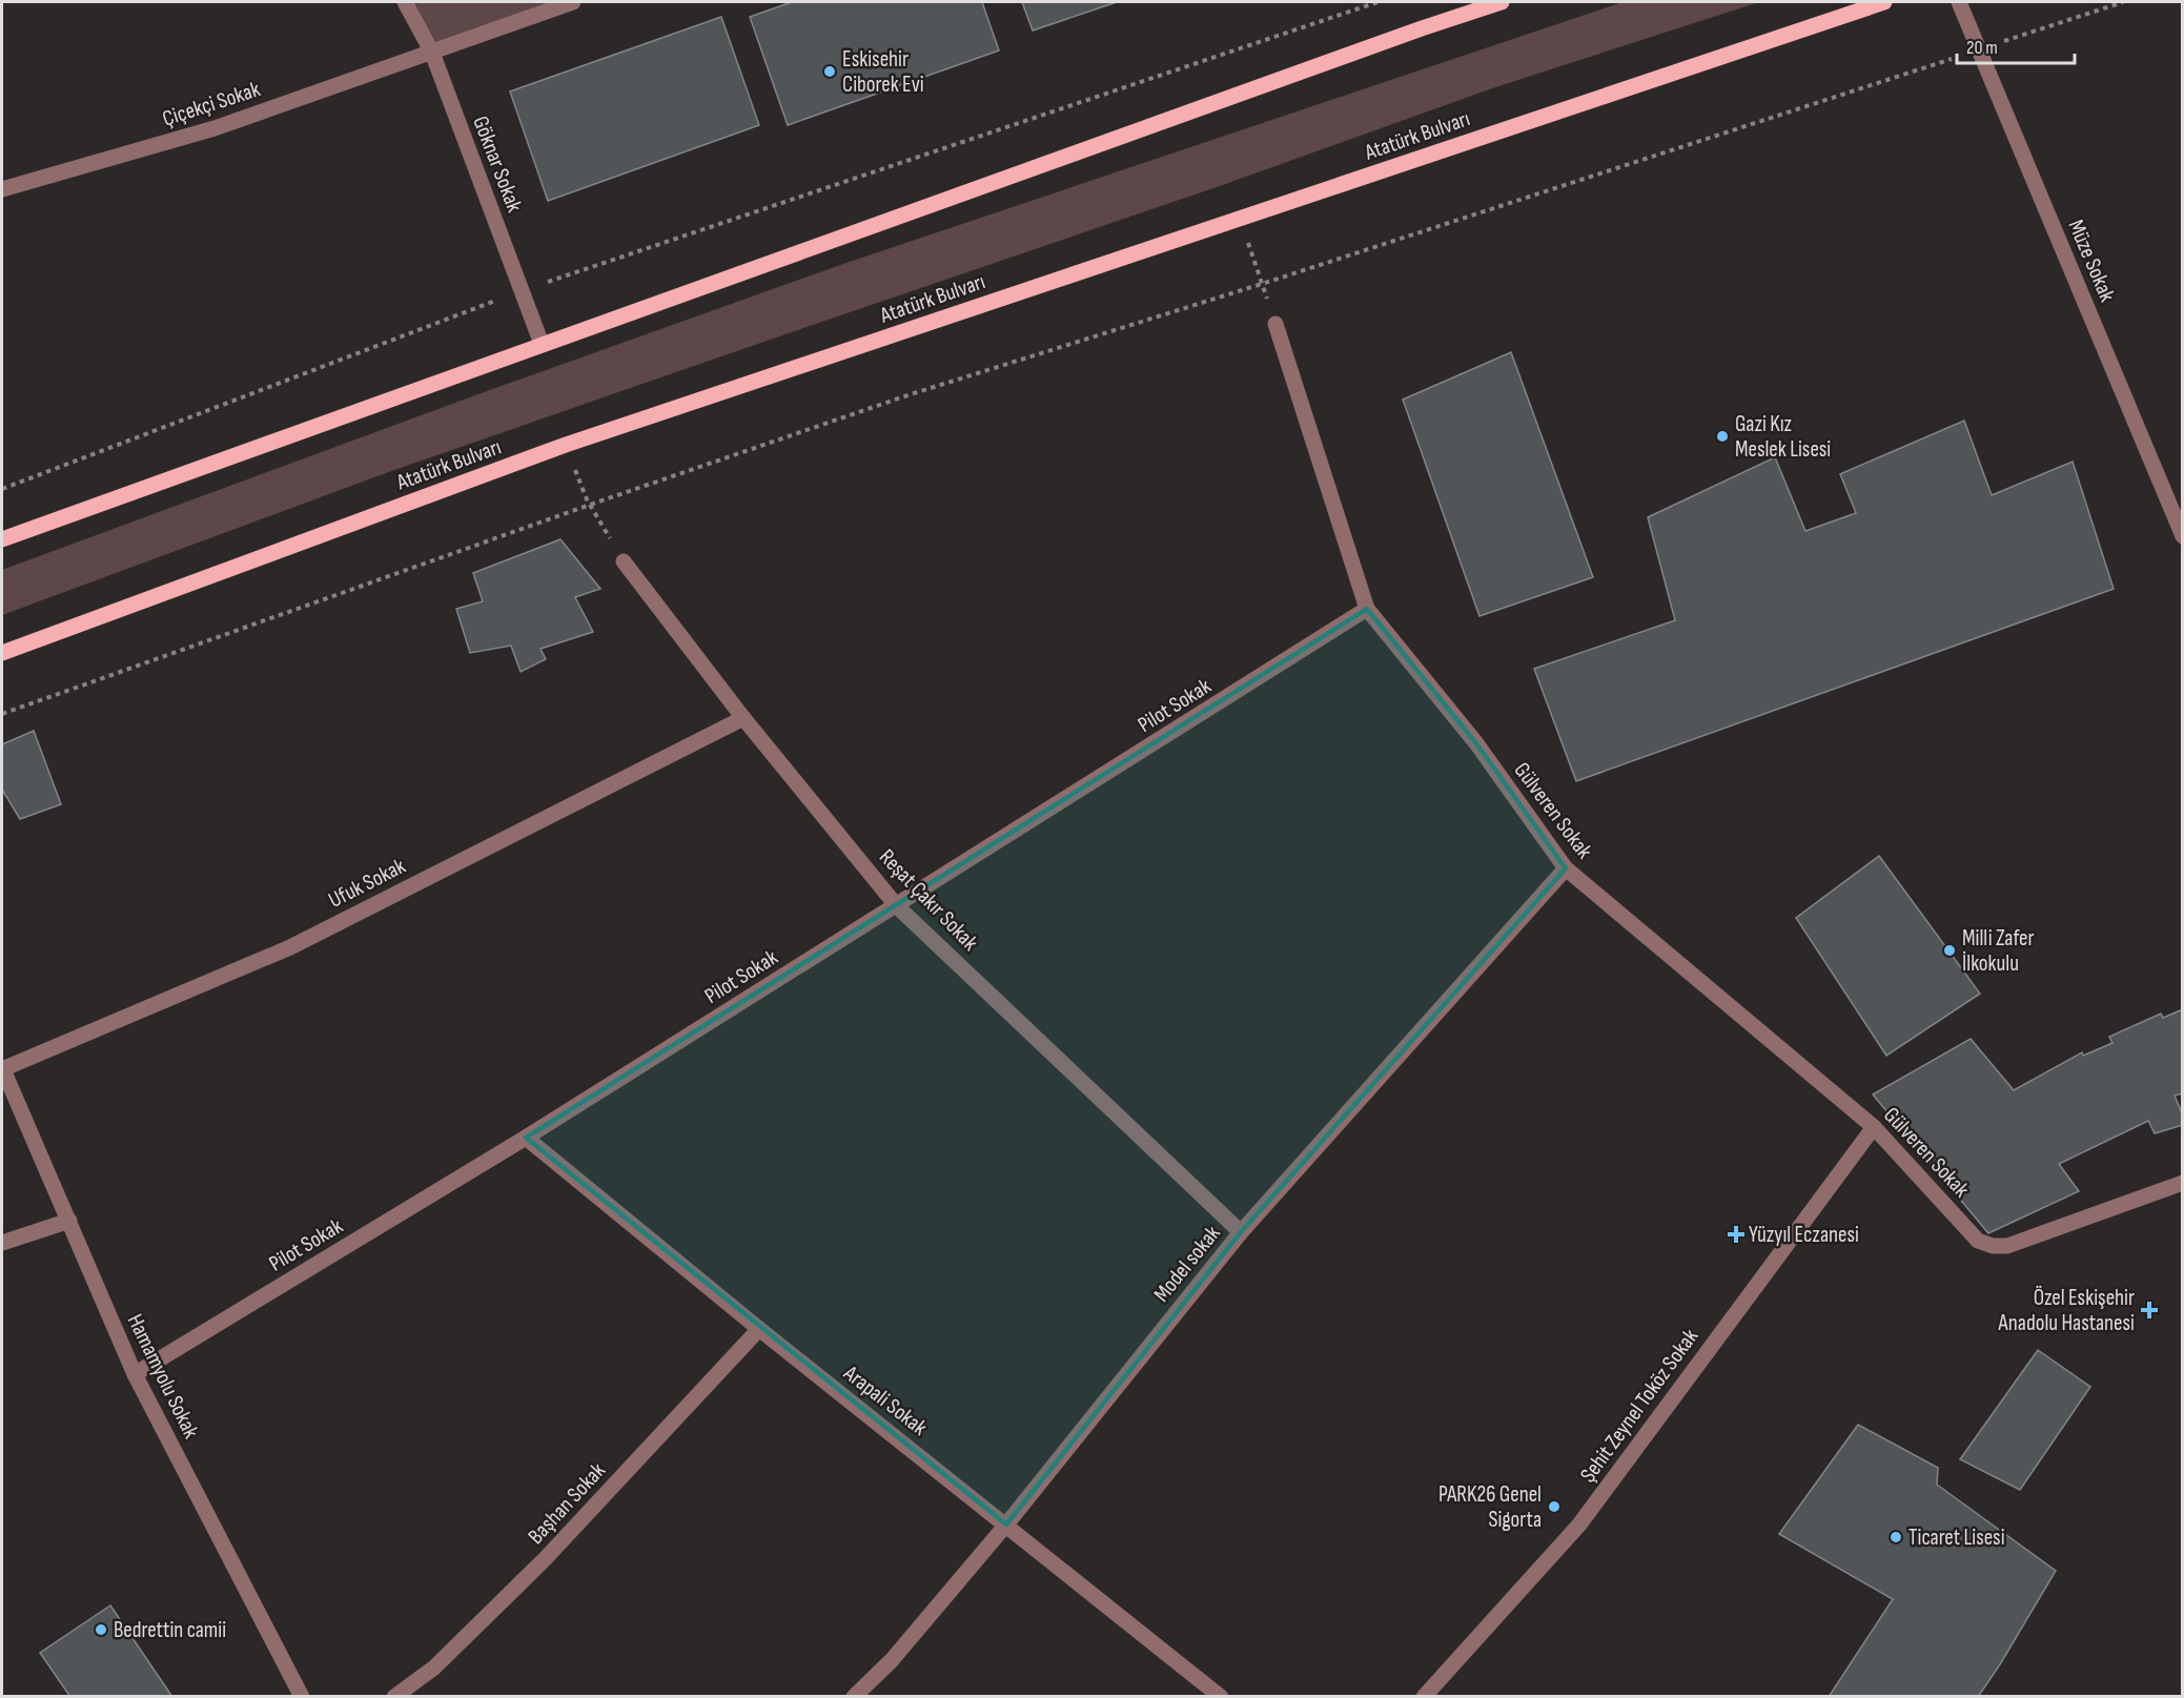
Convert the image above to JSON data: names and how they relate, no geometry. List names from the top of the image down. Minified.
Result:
{"streets":{"main road":["Atatürk Bulvarı"],"street":["Çiçekçi Sokak","Göknar Sokak","Müze Sokak","Pilot Sokak","Gülveren Sokak","Ufuk Sokak","Reşat Çakır Sokak","Model sokak","Hamamyolu Sokak","Arapali Sokak","Şehit Zeynel Toköz Sokak","Başhan Sokak"]},"crossings":[["Çiçekçi Sokak","Göknar Sokak"],["Pilot Sokak","Gülveren Sokak"],["Pilot Sokak","Reşat Çakır Sokak"],["Pilot Sokak","Hamamyolu Sokak"],["Pilot Sokak","Arapali Sokak"],["Gülveren Sokak","Model sokak"],["Gülveren Sokak","Şehit Zeynel Toköz Sokak"],["Ufuk Sokak","Reşat Çakır Sokak"],["Ufuk Sokak","Hamamyolu Sokak"],["Reşat Çakır Sokak","Model sokak"],["Model sokak","Arapali Sokak"],["Arapali Sokak","Başhan Sokak"]],"places":{"other":["Eskisehir Ciborek Evi","Gazi Kız Meslek Lisesi","Milli Zafer İlkokulu","PARK26 Genel Sigorta","Ticaret Lisesi","Bedrettin camii"],"health":["Yüzyıl Eczanesi","Özel Eskişehir Anadolu Hastanesi"]},"scale_bar":"20 m"}
